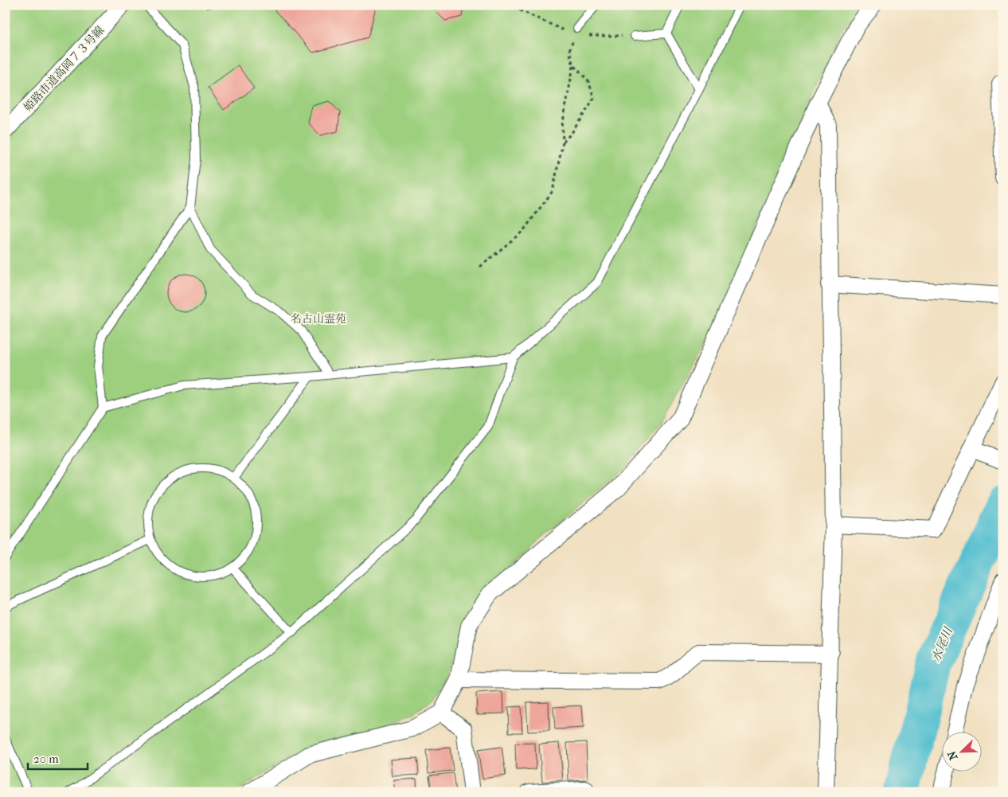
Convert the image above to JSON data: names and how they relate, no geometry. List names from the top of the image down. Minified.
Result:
{"streets":{"street":["姫路市道高岡７３号線"]},"water":["水尾川"],"parks":["名古山霊苑"],"scale_bar":"20 m","north":"bottom left"}
